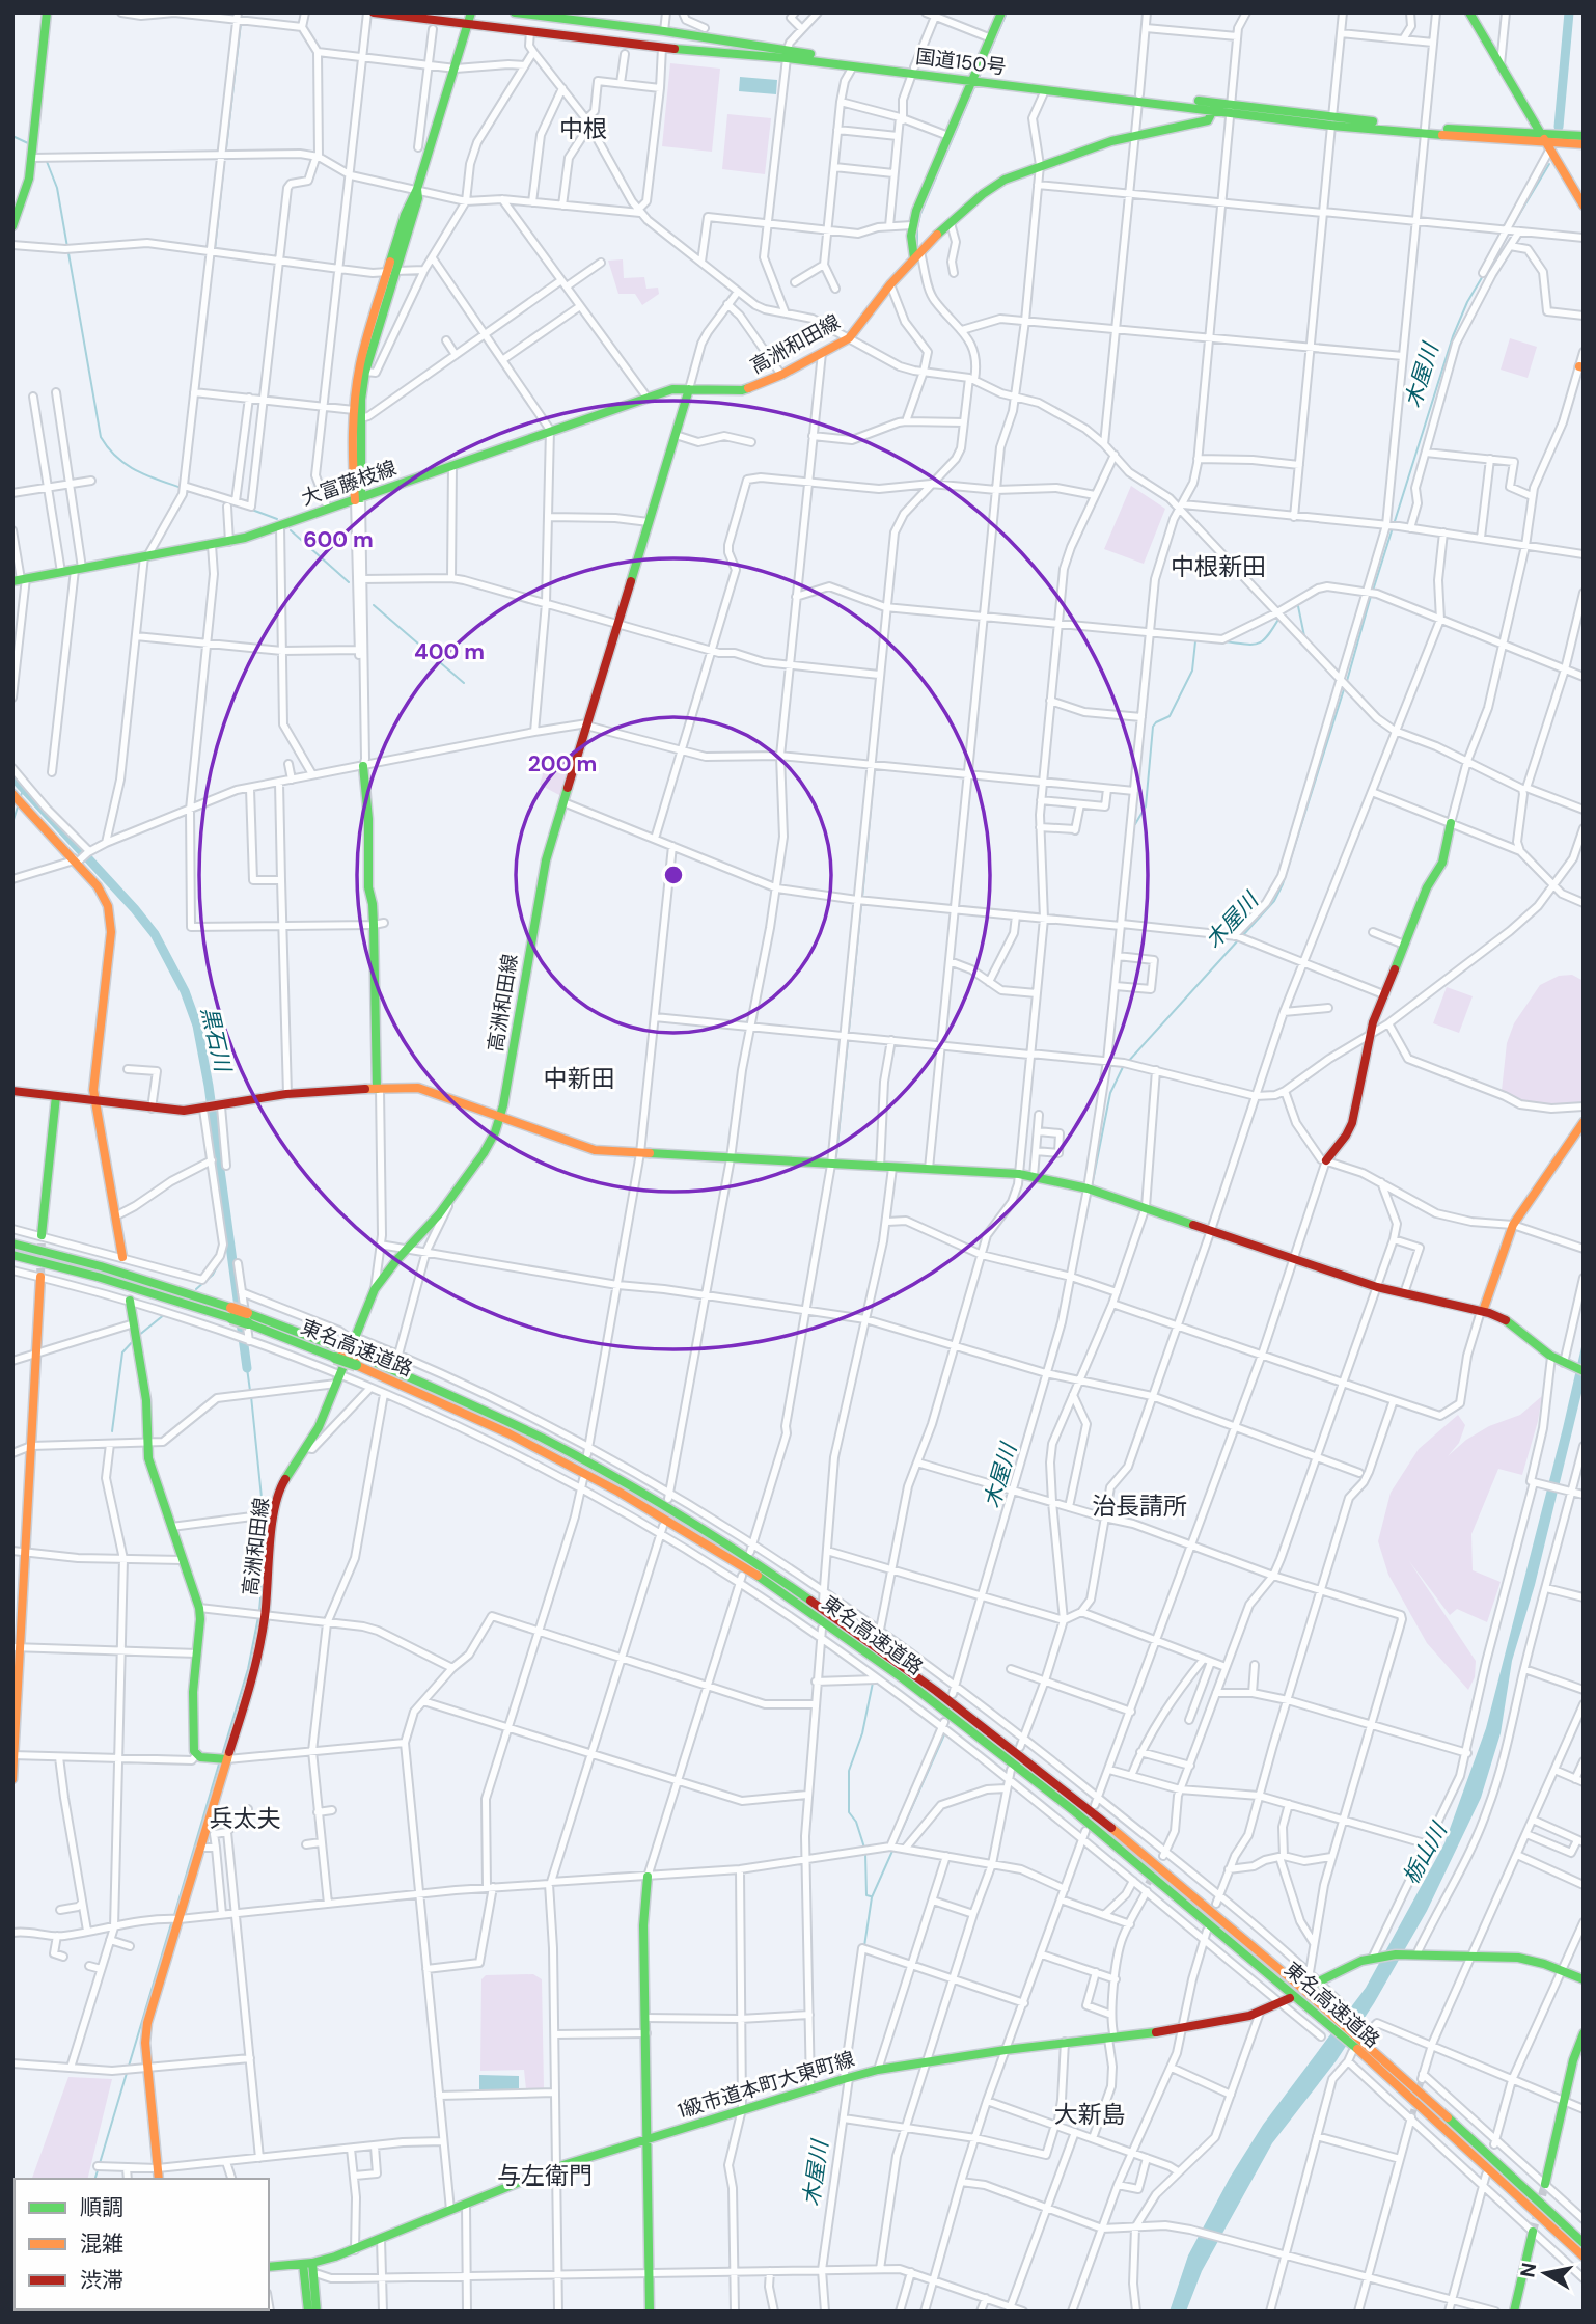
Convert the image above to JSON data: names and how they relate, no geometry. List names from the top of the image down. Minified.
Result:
{"streets":{"main road":["国道150号","高洲和田線","大富藤枝線","東名高速道路","1級市道本町大東町線"]},"crossings":[["国道150号","高洲和田線"],["高洲和田線","大富藤枝線"]],"districts":["中根","中根新田","中新田","治長請所","兵太夫","大新島","与左衛門"],"water":["木屋川","黒石川","栃山川"],"legend":["順調","混雑","渋滞"],"north":"left","rings":["600 m","400 m","200 m"]}
